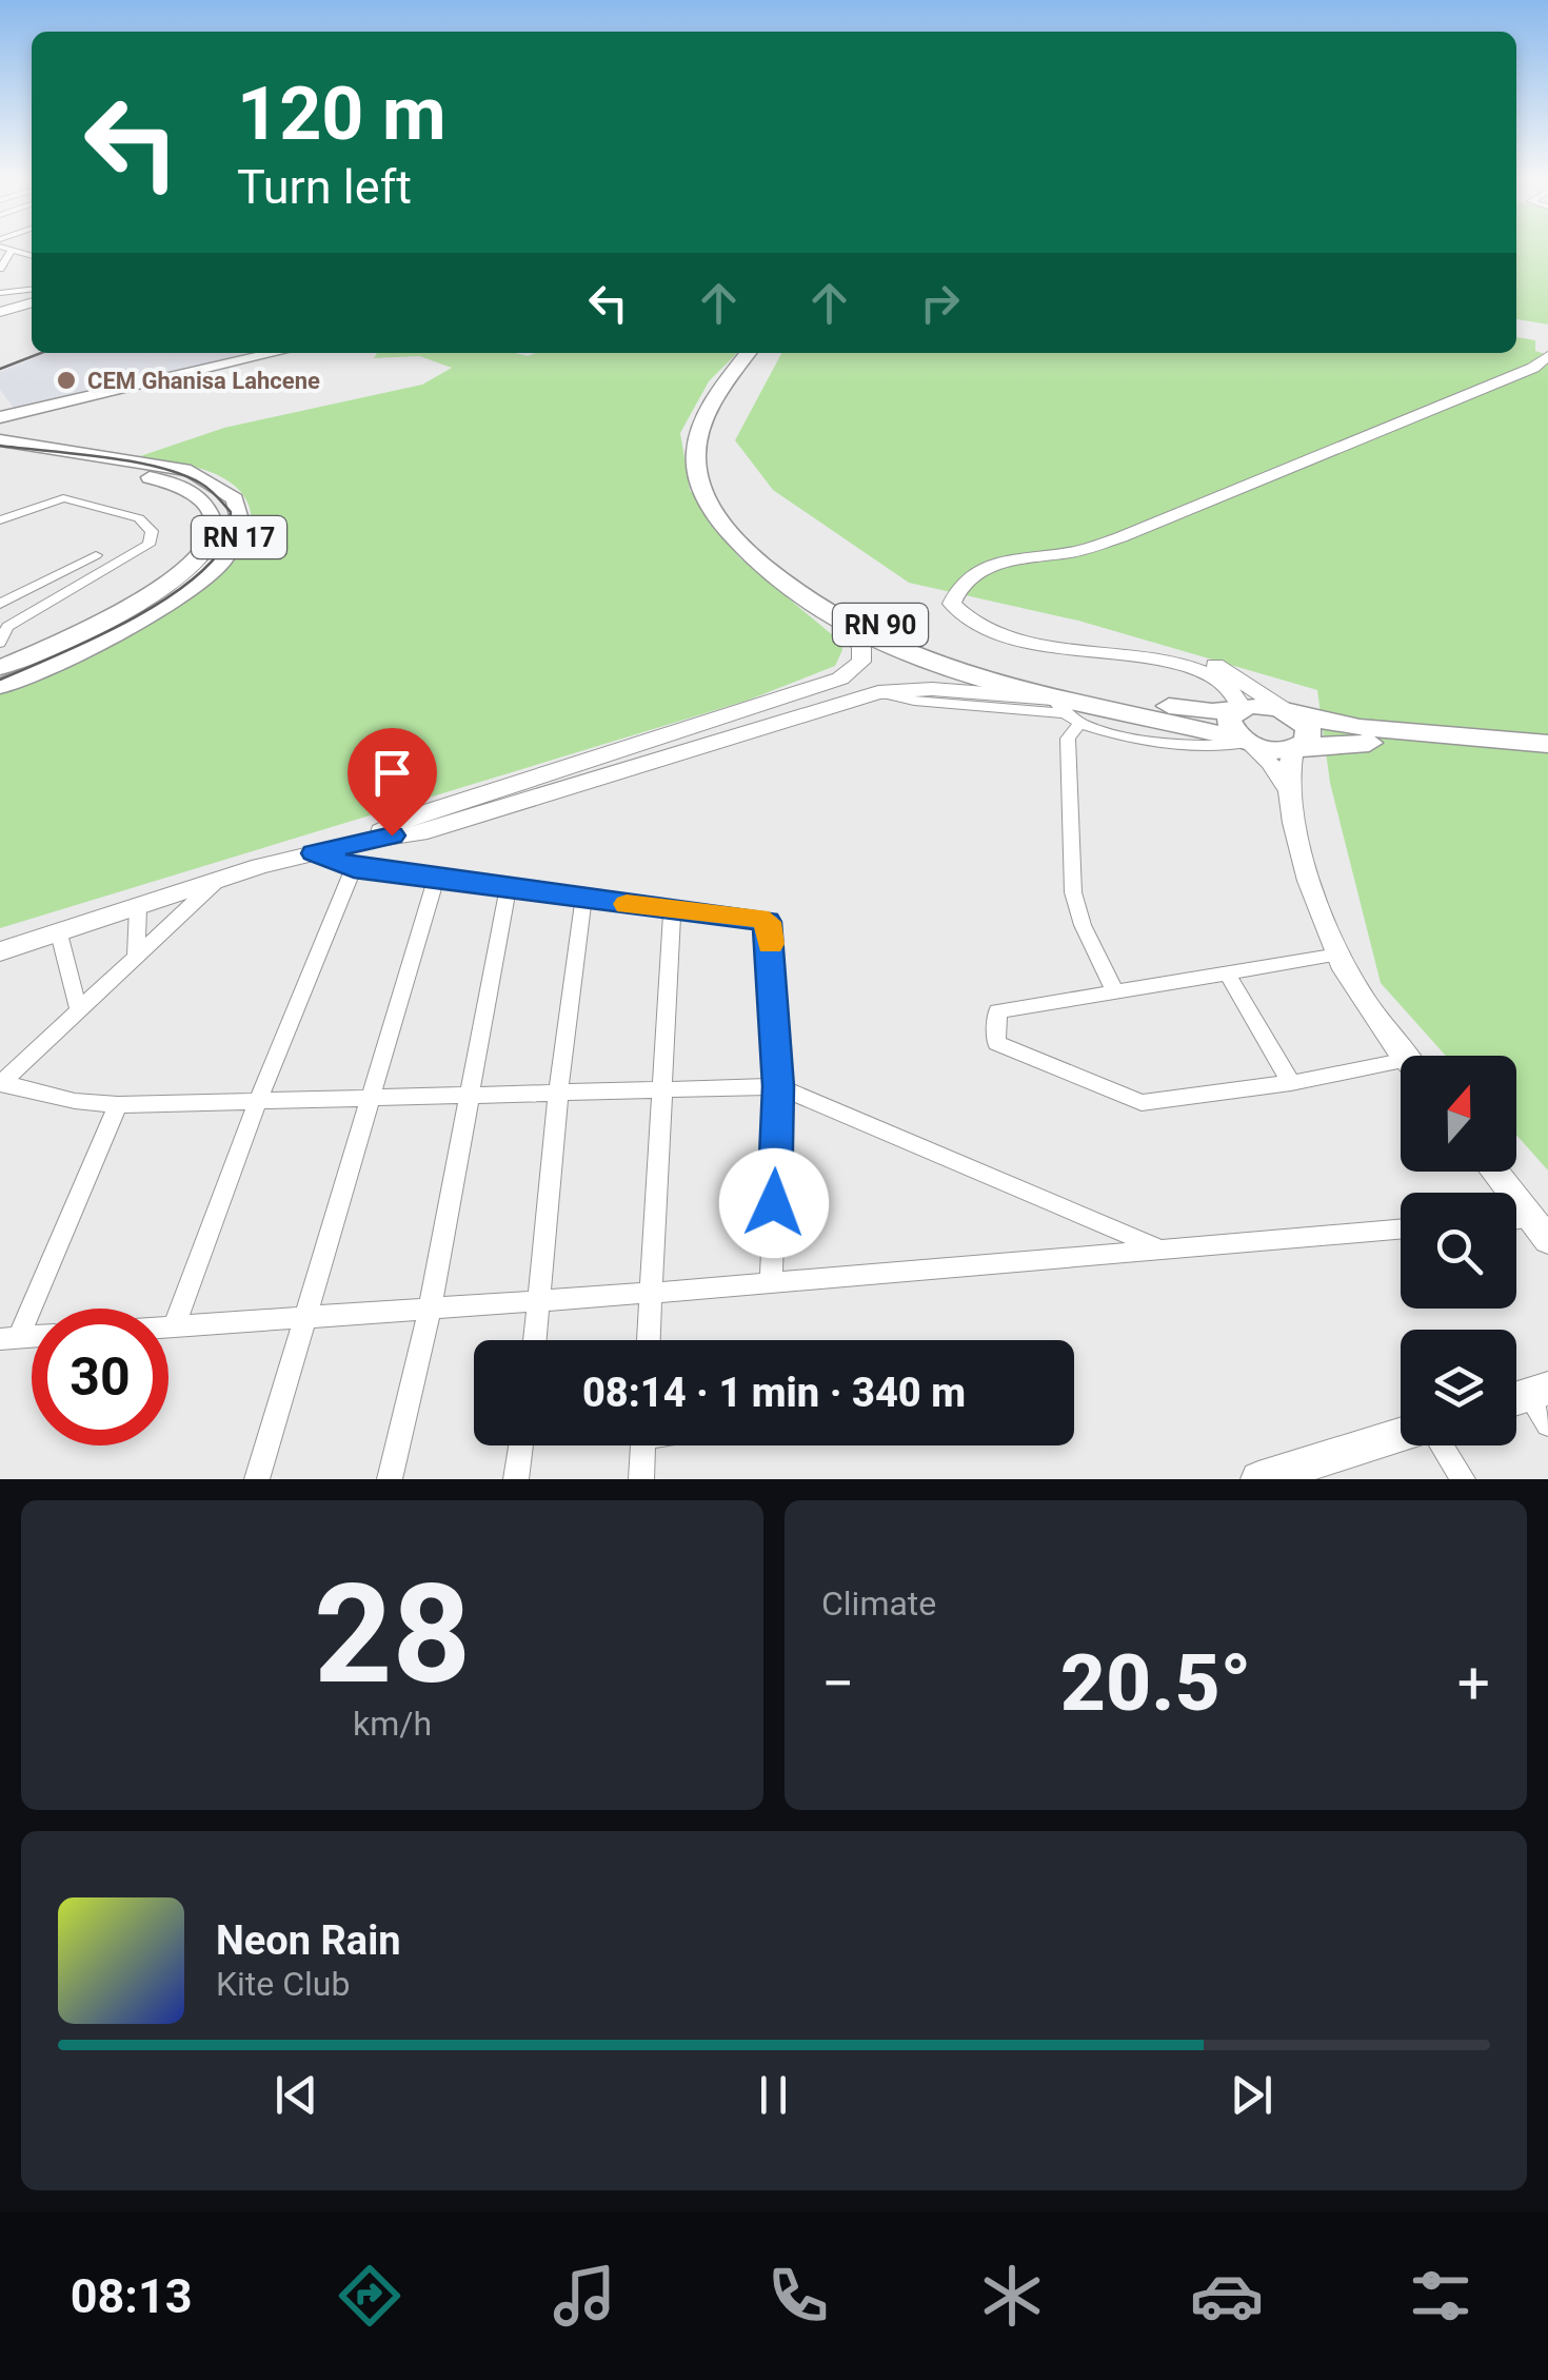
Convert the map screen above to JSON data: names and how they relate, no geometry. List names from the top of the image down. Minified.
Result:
{"streets":{"highway":["RN 90"],"main road":["RN 17"]},"places":["CEM Ghanisa Lahcene"],"north":"top","page":{"turn":["120 m","Turn left"],"limit":"30","trip":"08:14 · 1 min · 340 m","tile":[["28","km/h"],"Climate"],"heat":["−","20.5°","+"],"song":["Neon Rain","Kite Club"],"tabs":"08:13"}}
